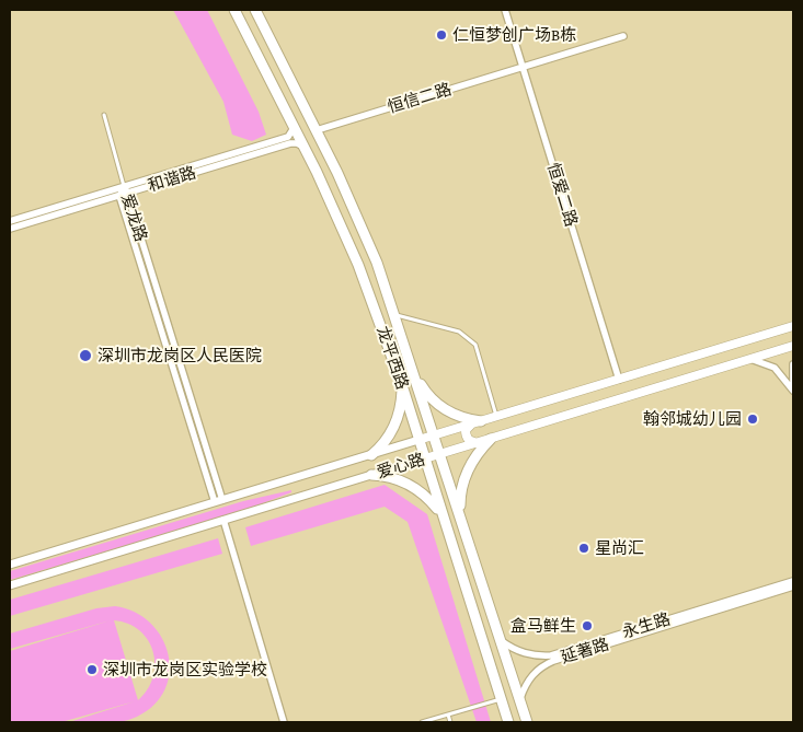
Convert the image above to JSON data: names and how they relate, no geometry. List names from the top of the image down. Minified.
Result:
{"streets":{"main road":["龙平西路","爱心路"],"street":["恒信二路","和谐路","恒爱二路","爱龙路","永生路","延著路"]},"crossings":[["恒信二路","恒爱二路"],["恒信二路","龙平西路"],["和谐路","爱龙路"],["和谐路","龙平西路"],["恒爱二路","爱心路"],["爱龙路","爱心路"],["龙平西路","爱心路"],["龙平西路","永生路"],["龙平西路","延著路"]],"places":["仁恒梦创广场B栋","深圳市龙岗区人民医院","翰邻城幼儿园","星尚汇","盒马鲜生","深圳市龙岗区实验学校"]}
